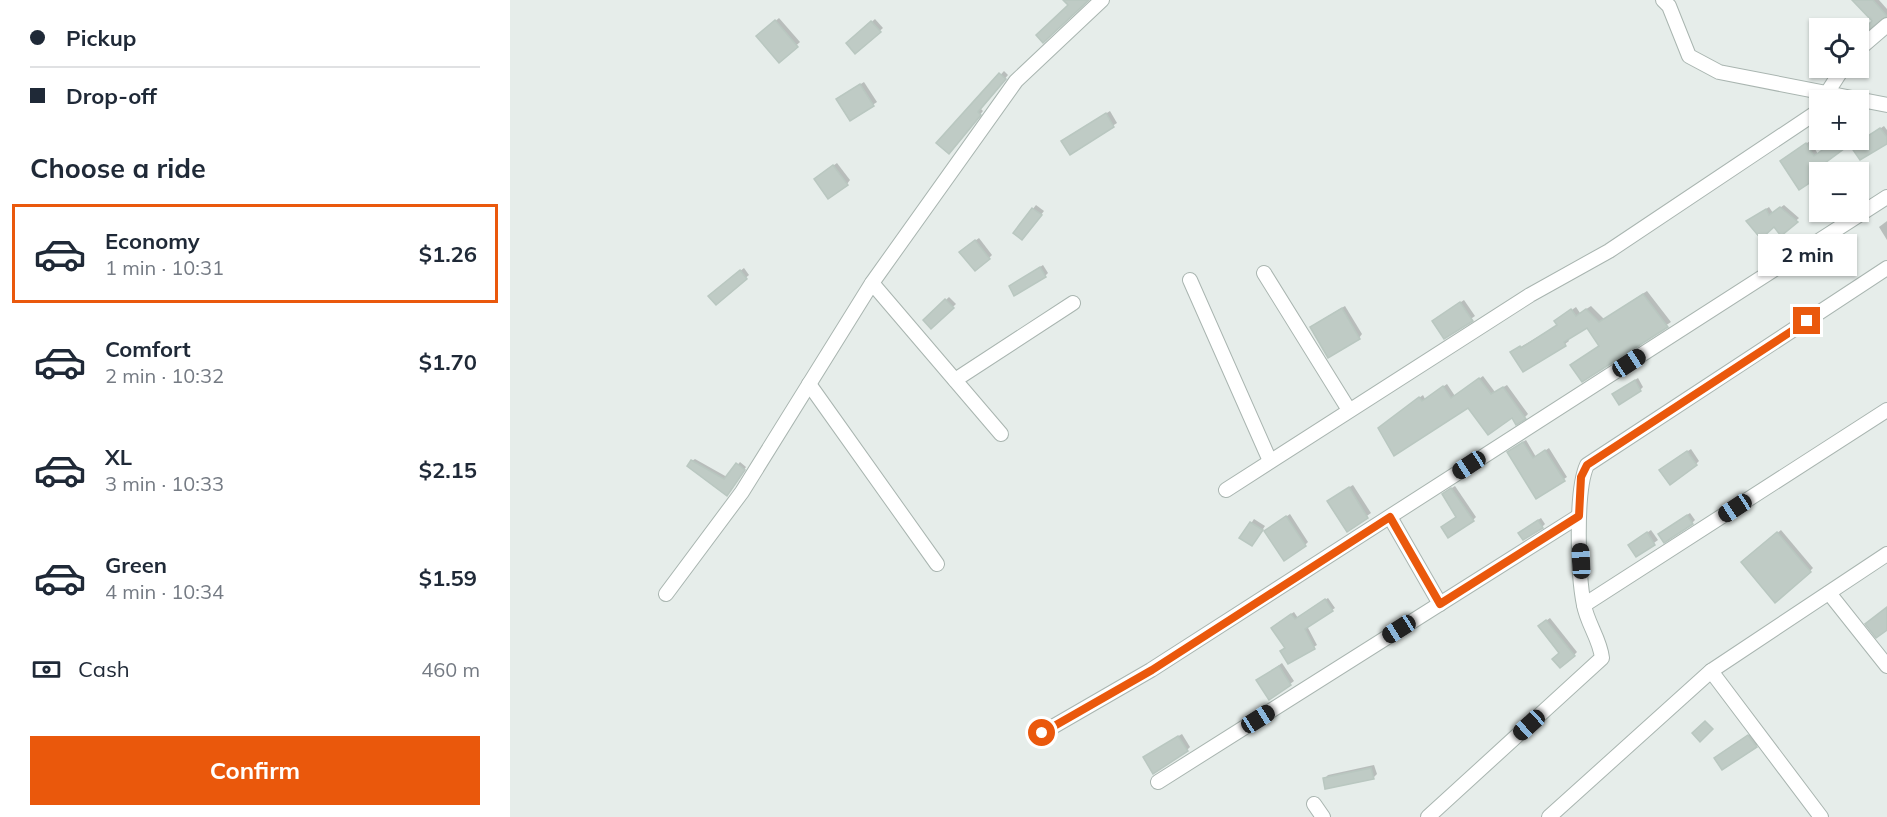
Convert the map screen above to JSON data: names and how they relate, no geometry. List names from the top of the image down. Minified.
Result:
{"page":{"banner":["Pickup","Drop-off"],"map_buttons":["+","−"],"heading":"Choose a ride","list":[{"name":"Economy","note":"1 min · 10:31","value":"$1.26"},{"name":"Comfort","note":"2 min · 10:32","value":"$1.70"},{"name":"XL","note":"3 min · 10:33","value":"$2.15"},{"name":"Green","note":"4 min · 10:34","value":"$1.59"}],"bubble":"2 min","pay":["Cash","460 m"],"buttons":"Confirm"}}
